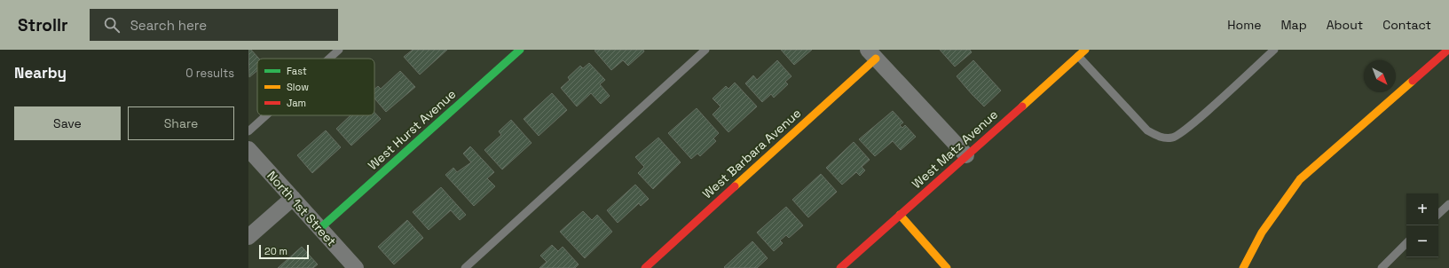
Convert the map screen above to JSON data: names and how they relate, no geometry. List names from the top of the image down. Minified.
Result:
{"streets":{"street":["West Hurst Avenue","West Matz Avenue","West Barbara Avenue","North 1st Street"]},"crossings":[["West Hurst Avenue","North 1st Street"]],"legend":["Fast","Slow","Jam"],"scale_bar":"20 m","north":"bottom right","page":{"header":"Strollr","search":"Search here","nav":["Home","Map","About","Contact"],"heading":["Nearby","0 results"],"buttons":["Save","Share"],"map_buttons":["+","−"],"scale":"20 m"}}
